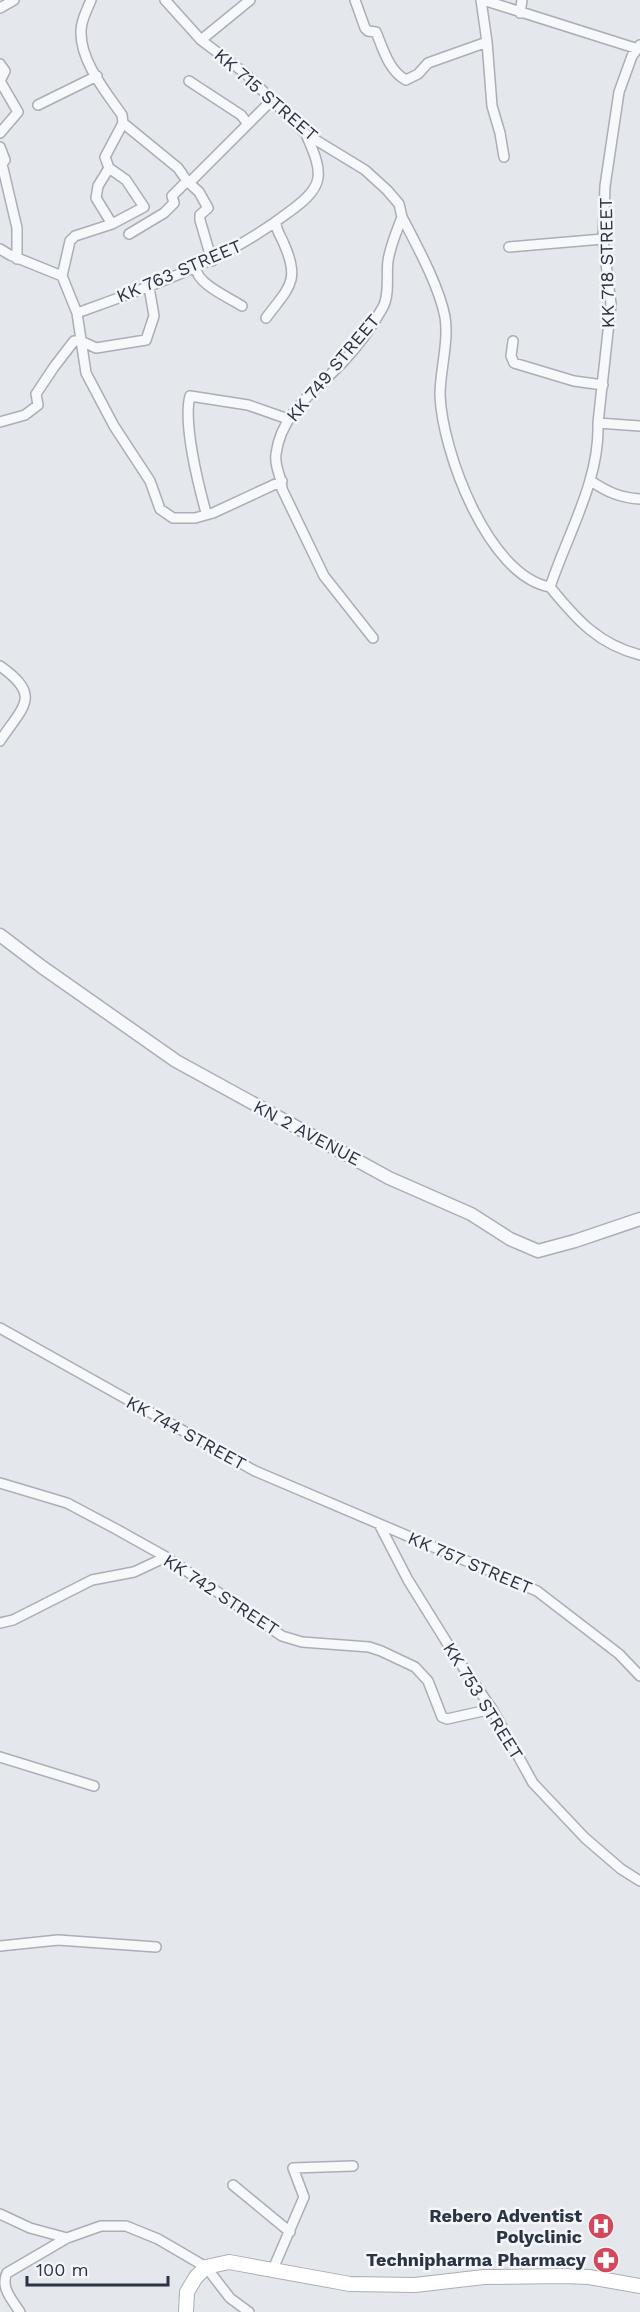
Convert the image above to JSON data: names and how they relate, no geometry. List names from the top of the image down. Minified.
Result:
{"streets":{"street":["KK 715 STREET","KK 718 STREET","KK 763 STREET","KK 749 STREET","KN 2 AVENUE","KK 744 STREET","KK 757 STREET","KK 742 STREET","KK 753 STREET"]},"crossings":[["KK 715 STREET","KK 718 STREET"],["KK 715 STREET","KK 763 STREET"],["KK 715 STREET","KK 749 STREET"],["KK 744 STREET","KK 757 STREET"],["KK 744 STREET","KK 753 STREET"],["KK 757 STREET","KK 753 STREET"],["KK 742 STREET","KK 753 STREET"]],"places":{"hospital":["Rebero Adventist Polyclinic"],"pharmacy":["Technipharma Pharmacy"]},"scale_bar":"100 m"}
